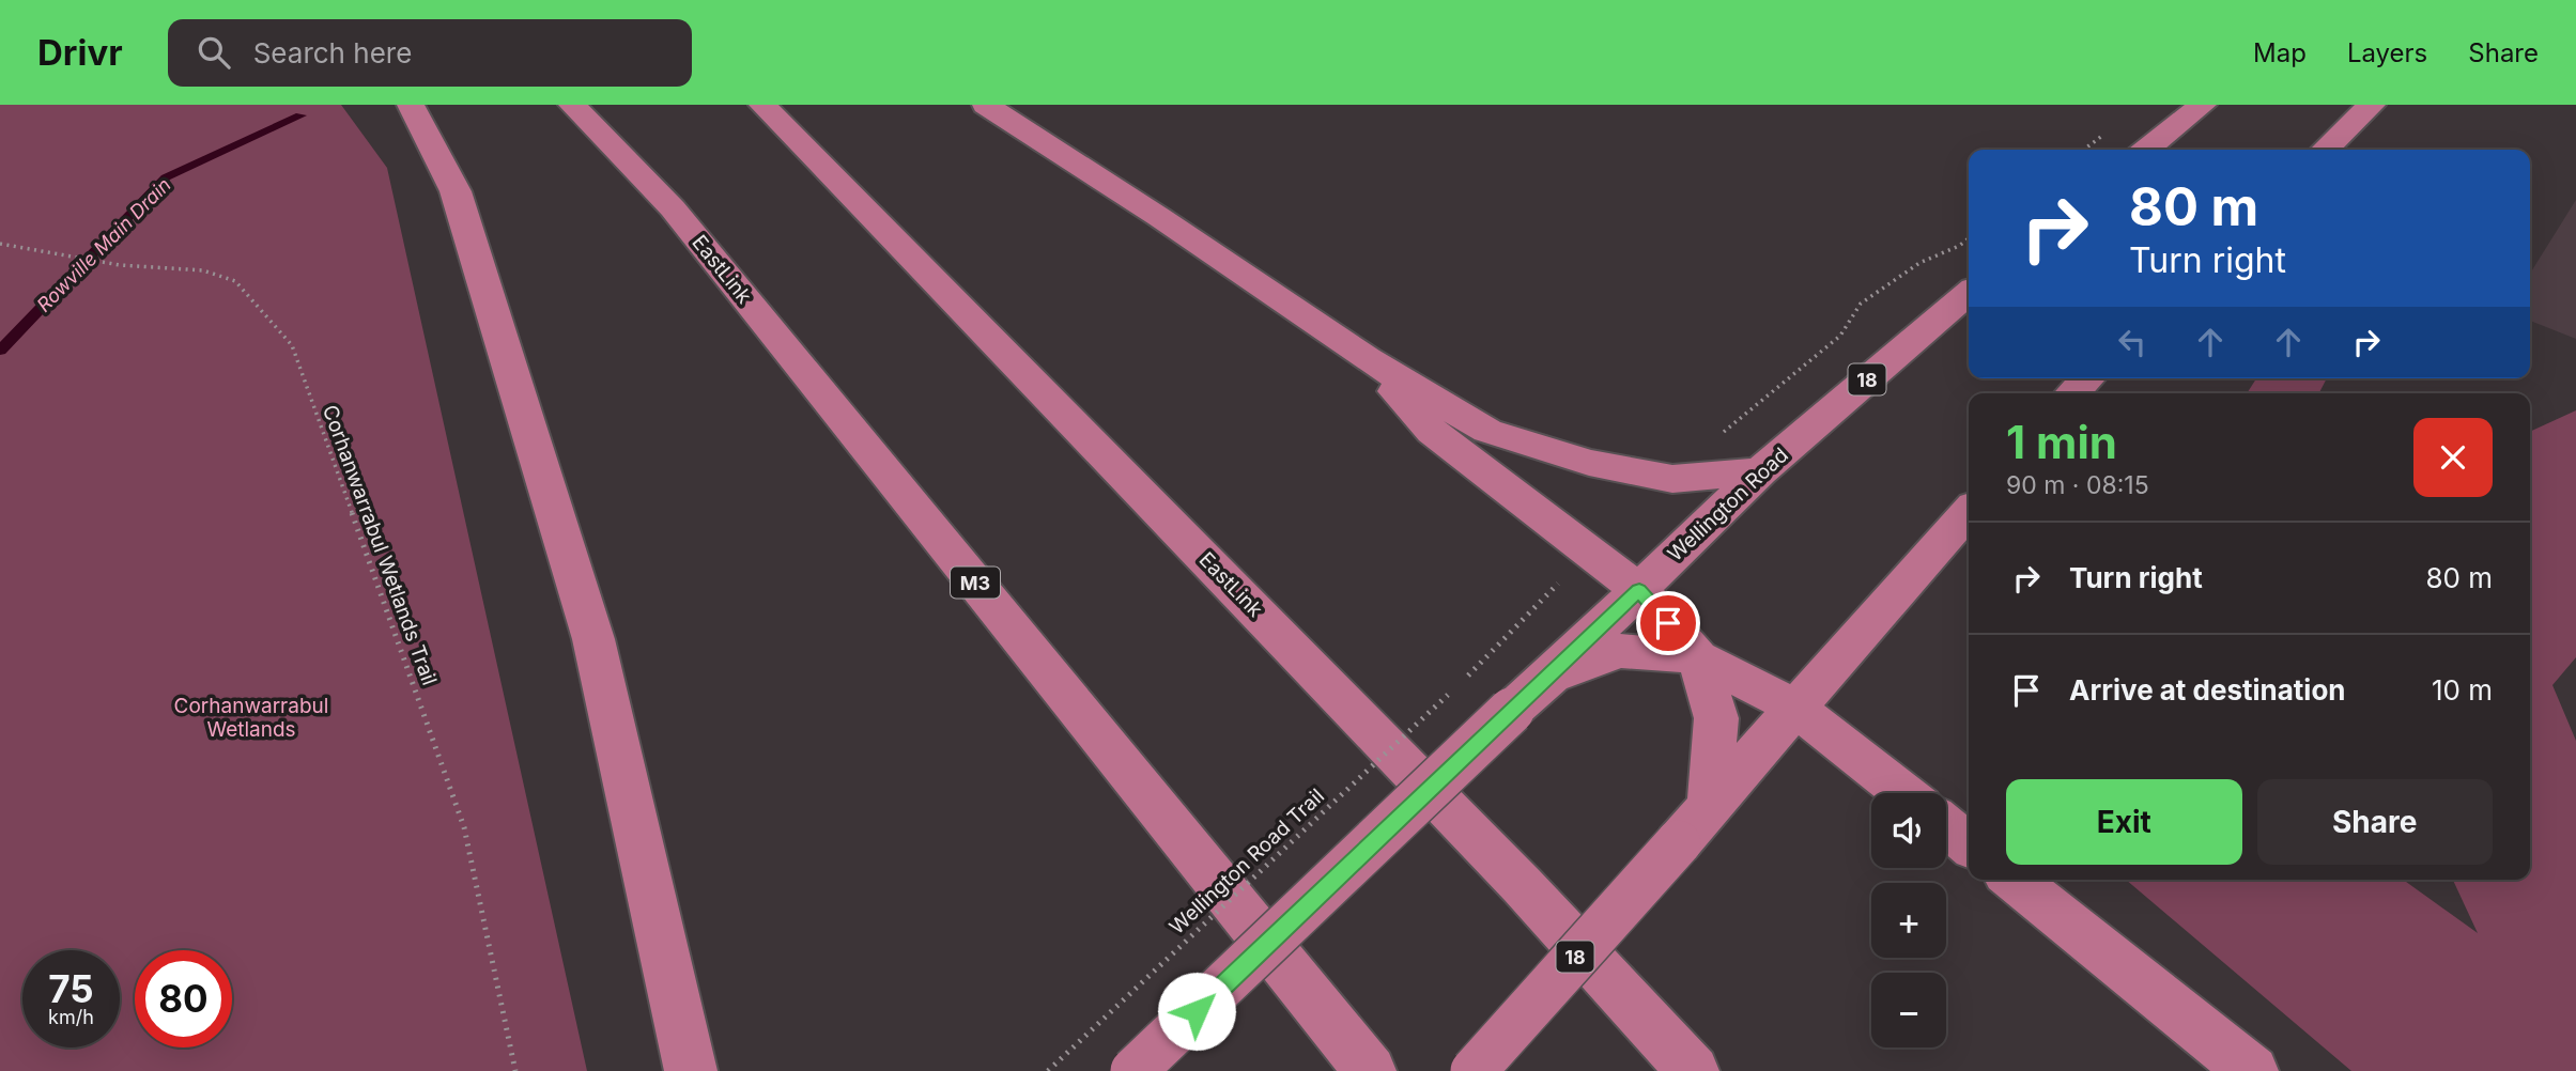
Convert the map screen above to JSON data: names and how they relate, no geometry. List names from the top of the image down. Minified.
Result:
{"streets":{"highway":["EastLink","18","Wellington Road","M3"],"path":["Corhanwarrabul Wetlands Trail","Wellington Road Trail"]},"water":["Rowville Main Drain"],"parks":["Corhanwarrabul Wetlands"],"page":{"header":"Drivr","search":"Search here","nav":["Map","Layers","Share"],"turn":["80 m","Turn right"],"heading":["1 min","90 m · 08:15"],"list":[{"name":"Turn right","value":"80 m"},{"name":"Arrive at destination","value":"10 m"}],"buttons":["Exit","Share"],"map_buttons":["+","−"],"speed":"75 km/h","limit":"80"}}
